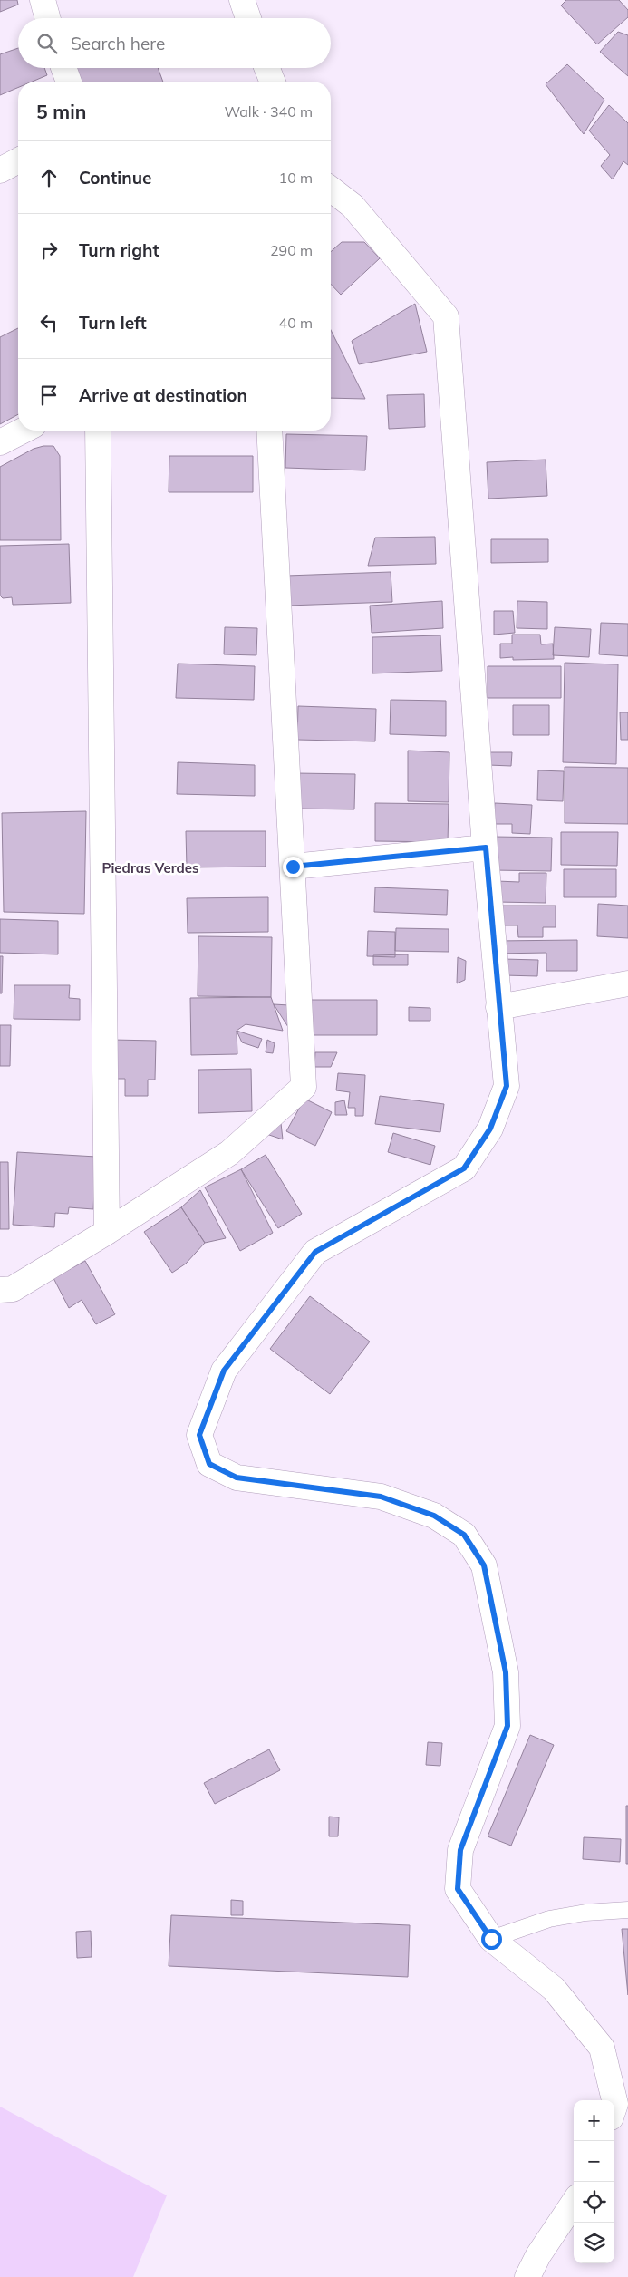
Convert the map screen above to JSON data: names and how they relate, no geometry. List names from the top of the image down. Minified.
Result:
{"districts":["Piedras Verdes"],"page":{"search":"Search here","heading":["5 min","Walk · 340 m"],"list":[["Continue","10 m"],["Turn right","290 m"],["Turn left","40 m"],"Arrive at destination"],"map_buttons":["+","−"]}}
